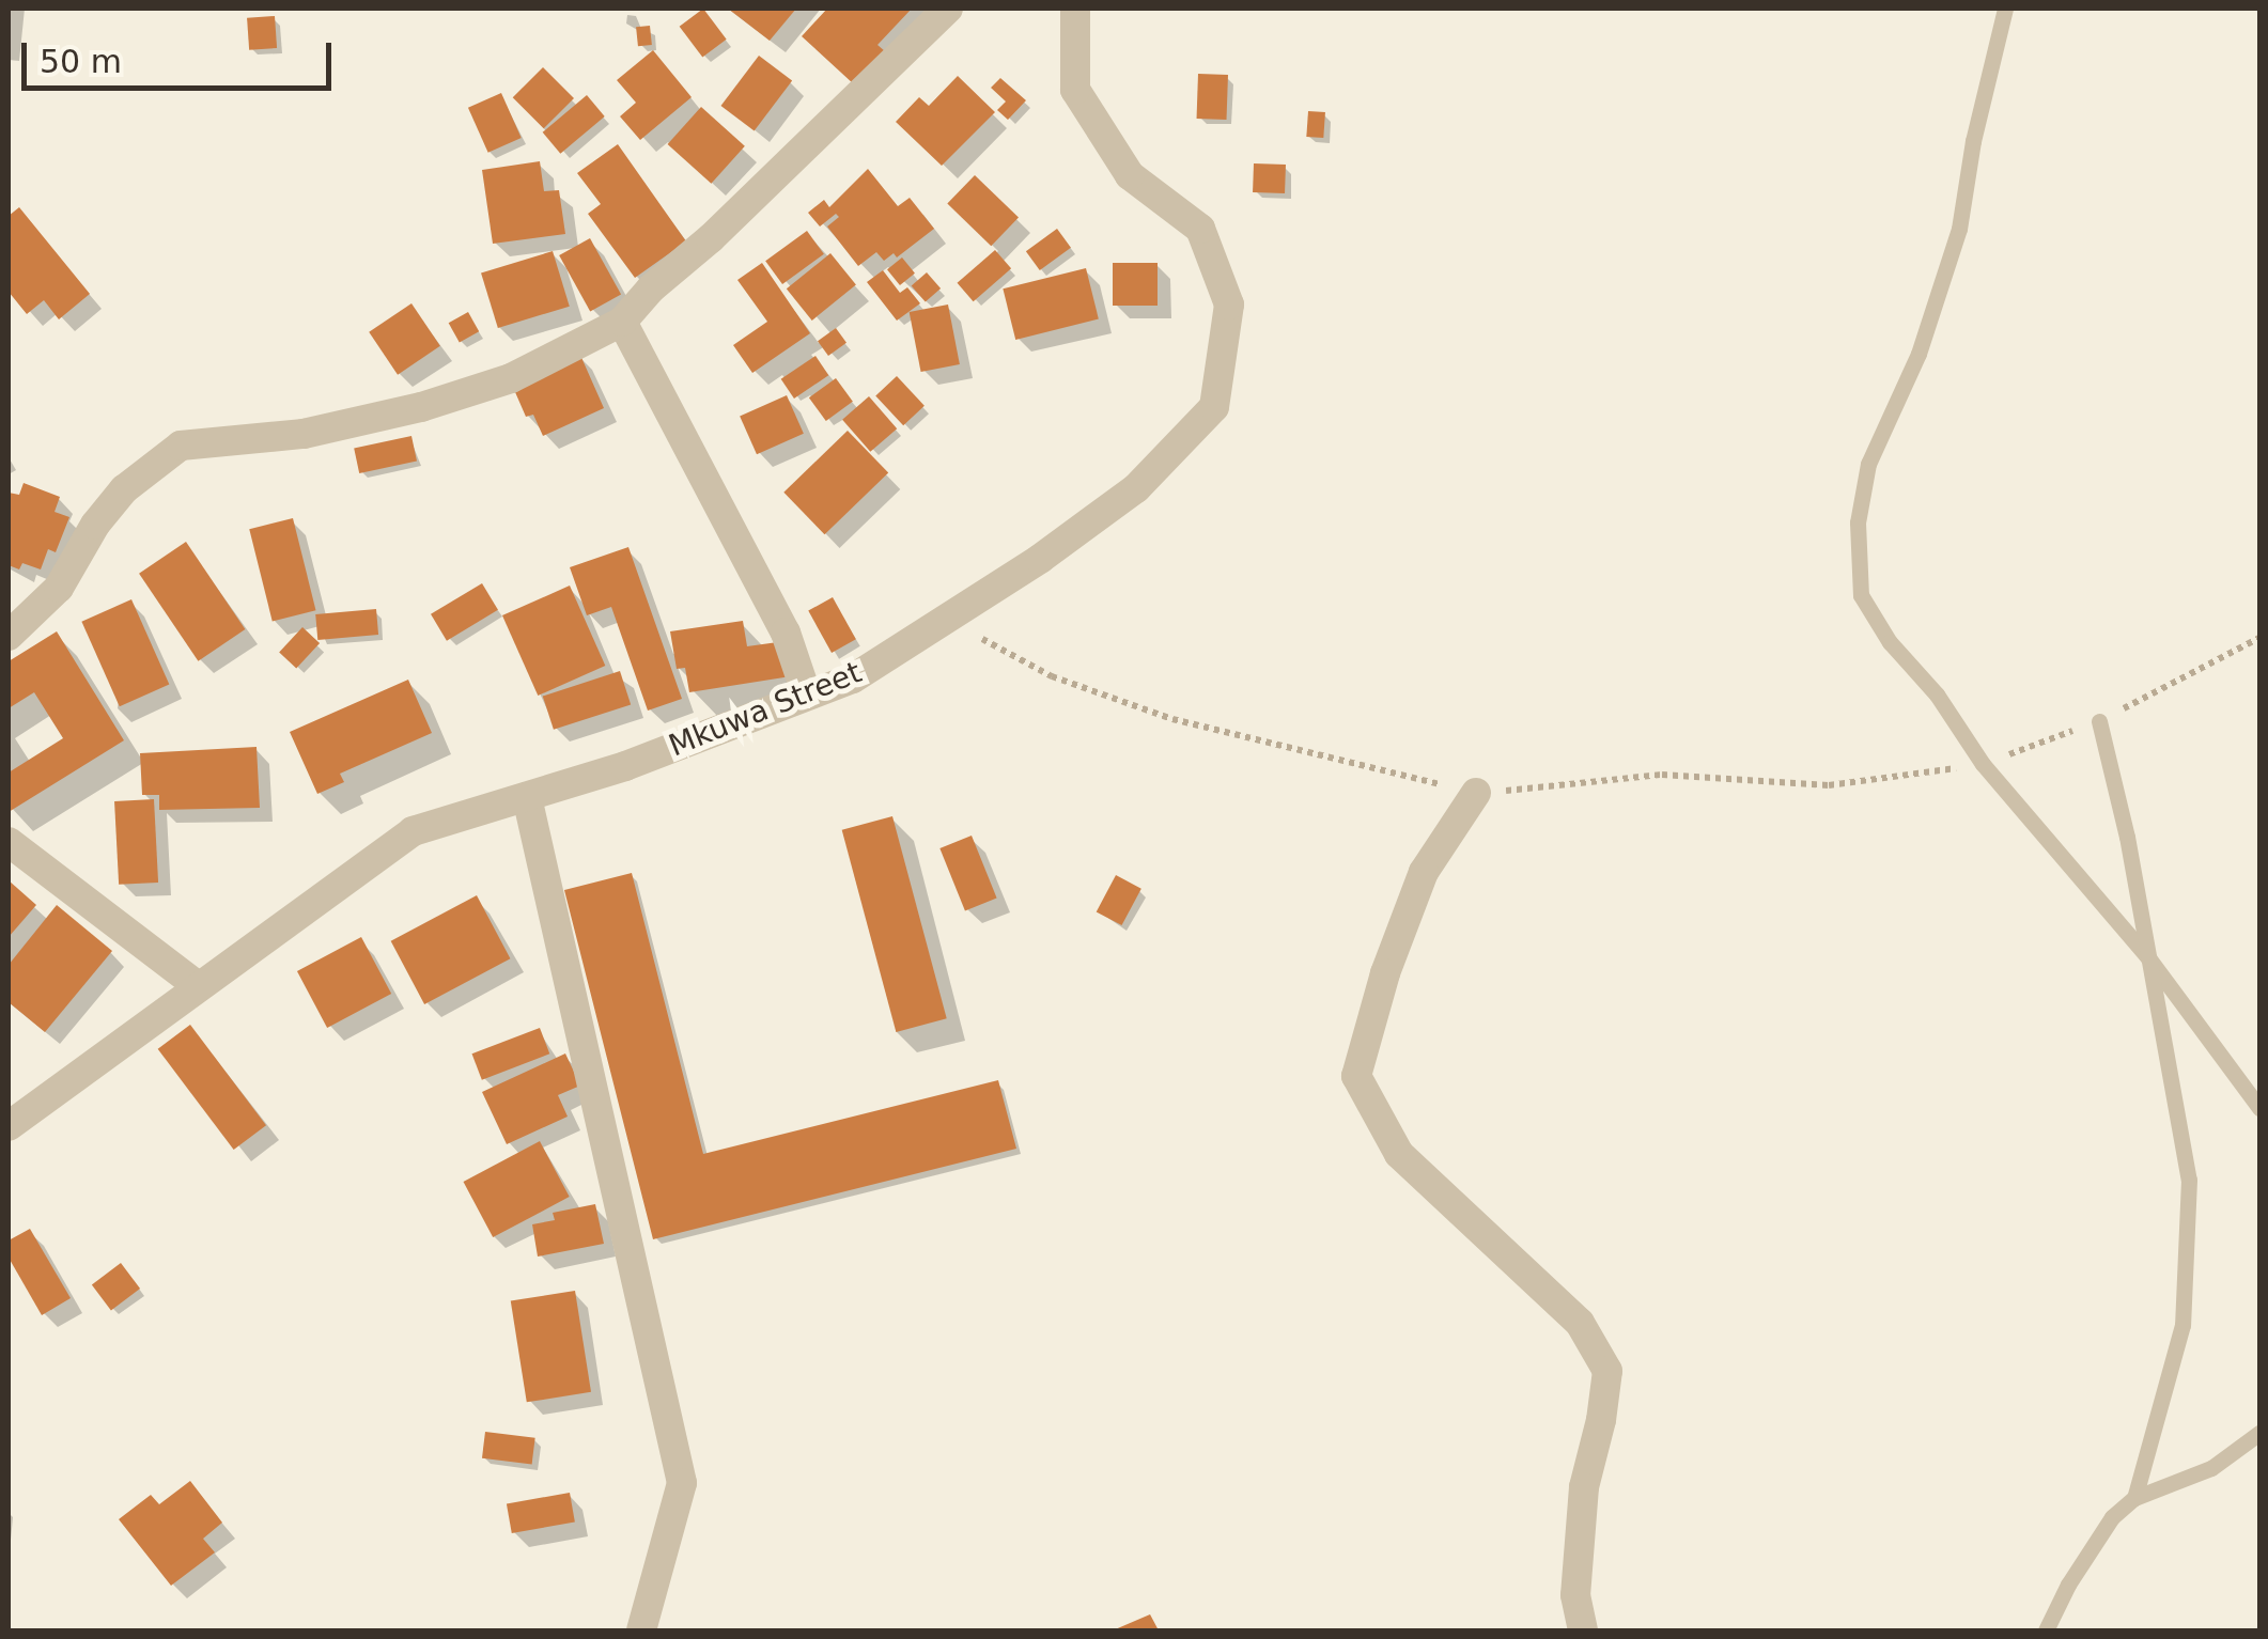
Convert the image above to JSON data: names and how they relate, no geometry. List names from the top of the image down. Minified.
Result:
{"streets":{"street":["Mkuwa Street"]},"scale_bar":"50 m"}
